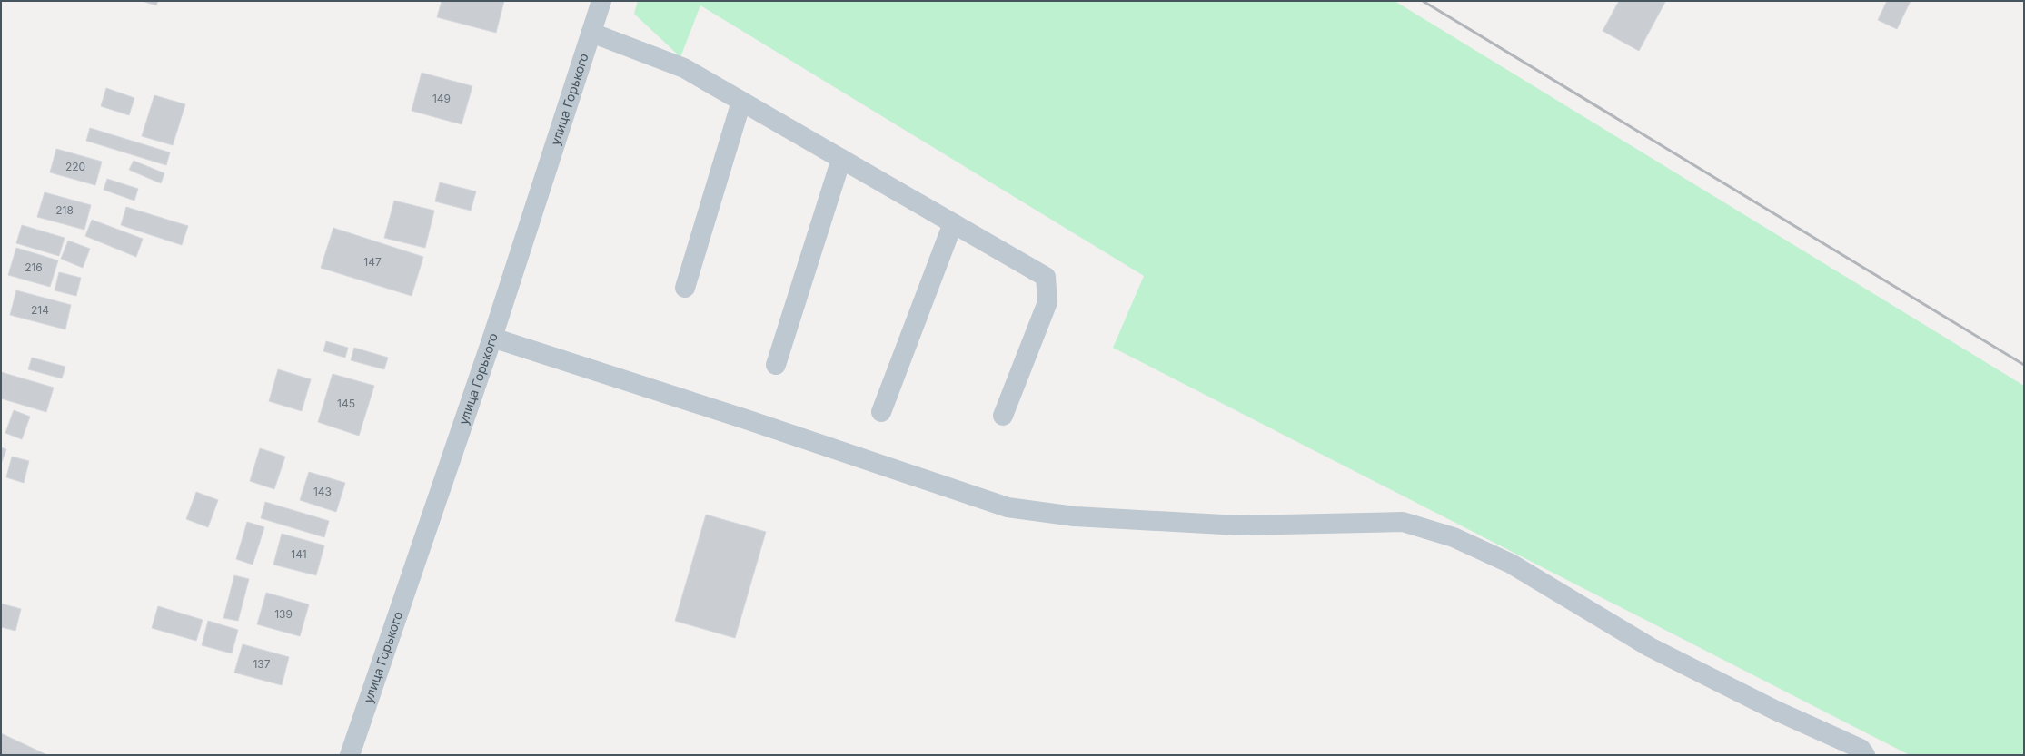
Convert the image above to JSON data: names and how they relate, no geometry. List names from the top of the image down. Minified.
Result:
{"streets":{"street":["улица Горького"]},"house_numbers":["149","220","218","147","216","214","145","143","141","139","137"]}
